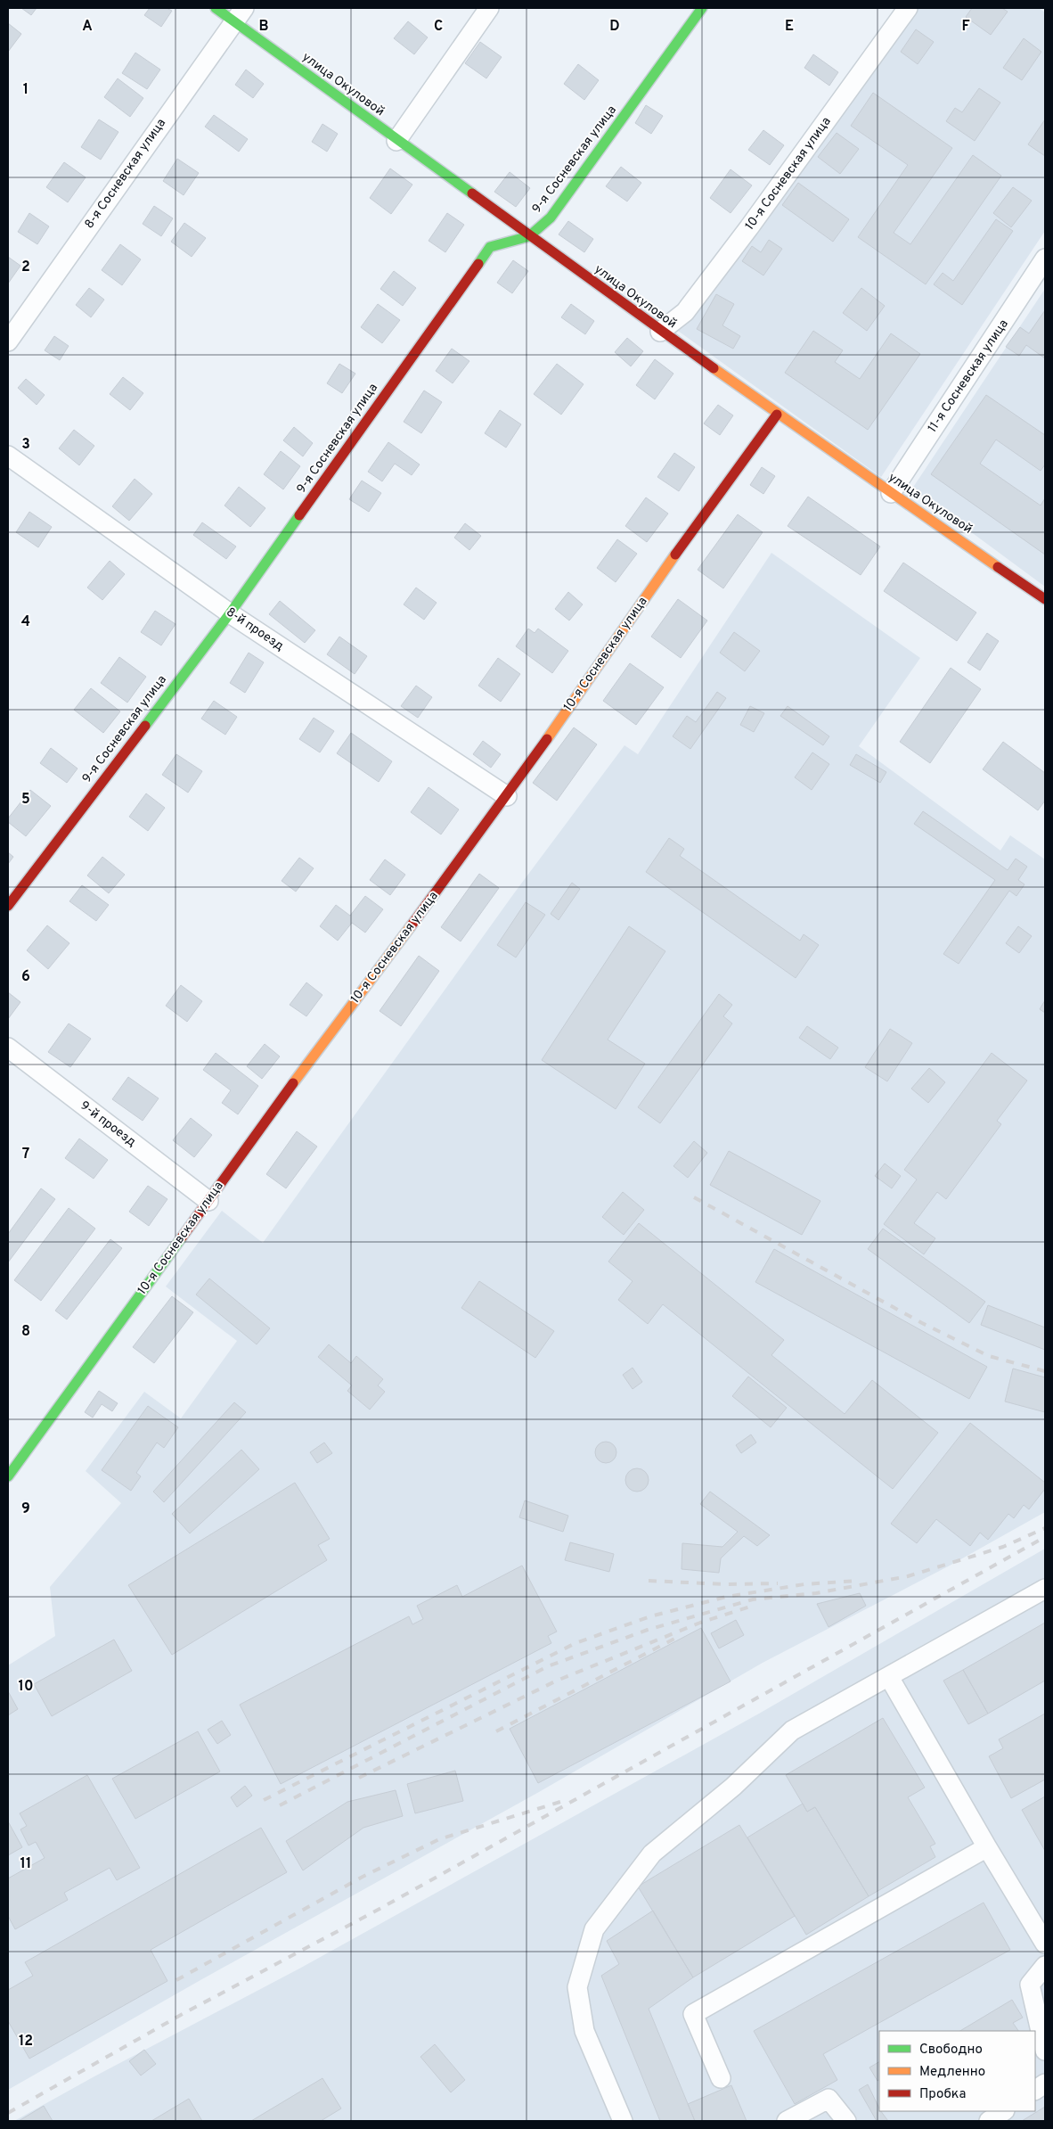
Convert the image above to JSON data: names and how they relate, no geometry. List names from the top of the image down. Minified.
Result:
{"streets":{"street":["улица Окуловой","9-я Сосневская улица","8-я Сосневская улица","10-я Сосневская улица","11-я Сосневская улица","8-й проезд","9-й проезд"]},"crossings":[["улица Окуловой","9-я Сосневская улица"],["улица Окуловой","8-я Сосневская улица"],["улица Окуловой","10-я Сосневская улица"],["улица Окуловой","11-я Сосневская улица"],["9-я Сосневская улица","8-й проезд"],["10-я Сосневская улица","8-й проезд"],["10-я Сосневская улица","9-й проезд"]],"legend":["Свободно","Медленно","Пробка"],"grid":{"columns":["A","B","C","D","E","F"],"rows":["1","2","3","4","5","6","7","8","9","10","11","12"]}}
